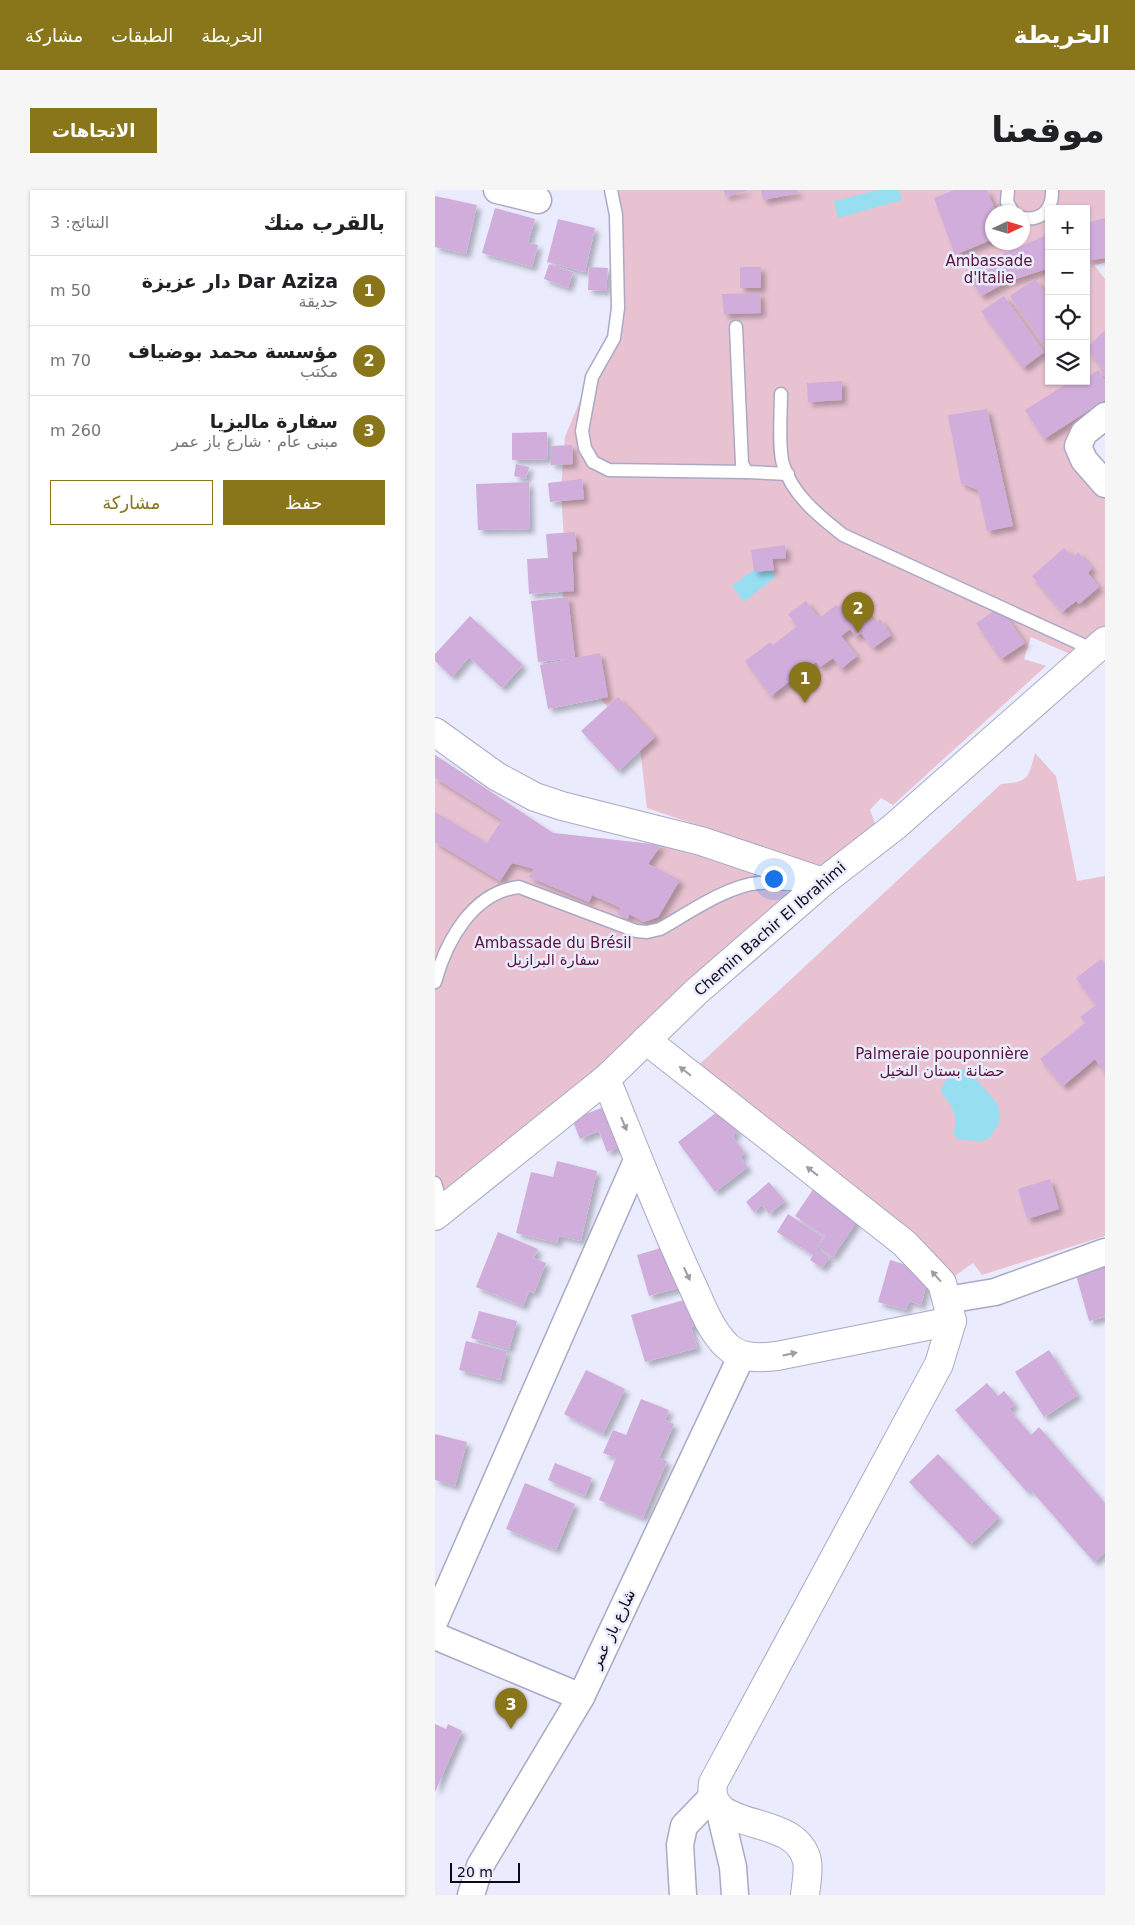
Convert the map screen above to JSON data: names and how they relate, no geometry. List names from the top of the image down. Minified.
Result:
{"streets":{"street":["Chemin Bachir El Ibrahimi","شارع باز عمر"]},"parks":["Ambassade d'Italie","Ambassade du Brésil سفارة البرازيل","Palmeraie pouponnière حضانة بستان النخيل"],"scale_bar":"20 m","north":"right","page":{"header":"الخريطة","nav":["الخريطة","الطبقات","مشاركة"],"buttons":["الاتجاهات",["حفظ","مشاركة"]],"title":"موقعنا","heading":["بالقرب منك","النتائج: 3"],"map_buttons":["+","−"],"list":[{"mark":"1","name":"Dar Aziza دار عزيزة","note":"حديقة","value":"50 m"},{"mark":"2","name":"مؤسسة محمد بوضياف","note":"مكتب","value":"70 m"},{"mark":"3","name":"سفارة ماليزيا","note":"مبنى عام · شارع باز عمر","value":"260 m"}],"pins":["2","1","3"],"scale":"20 m"}}
